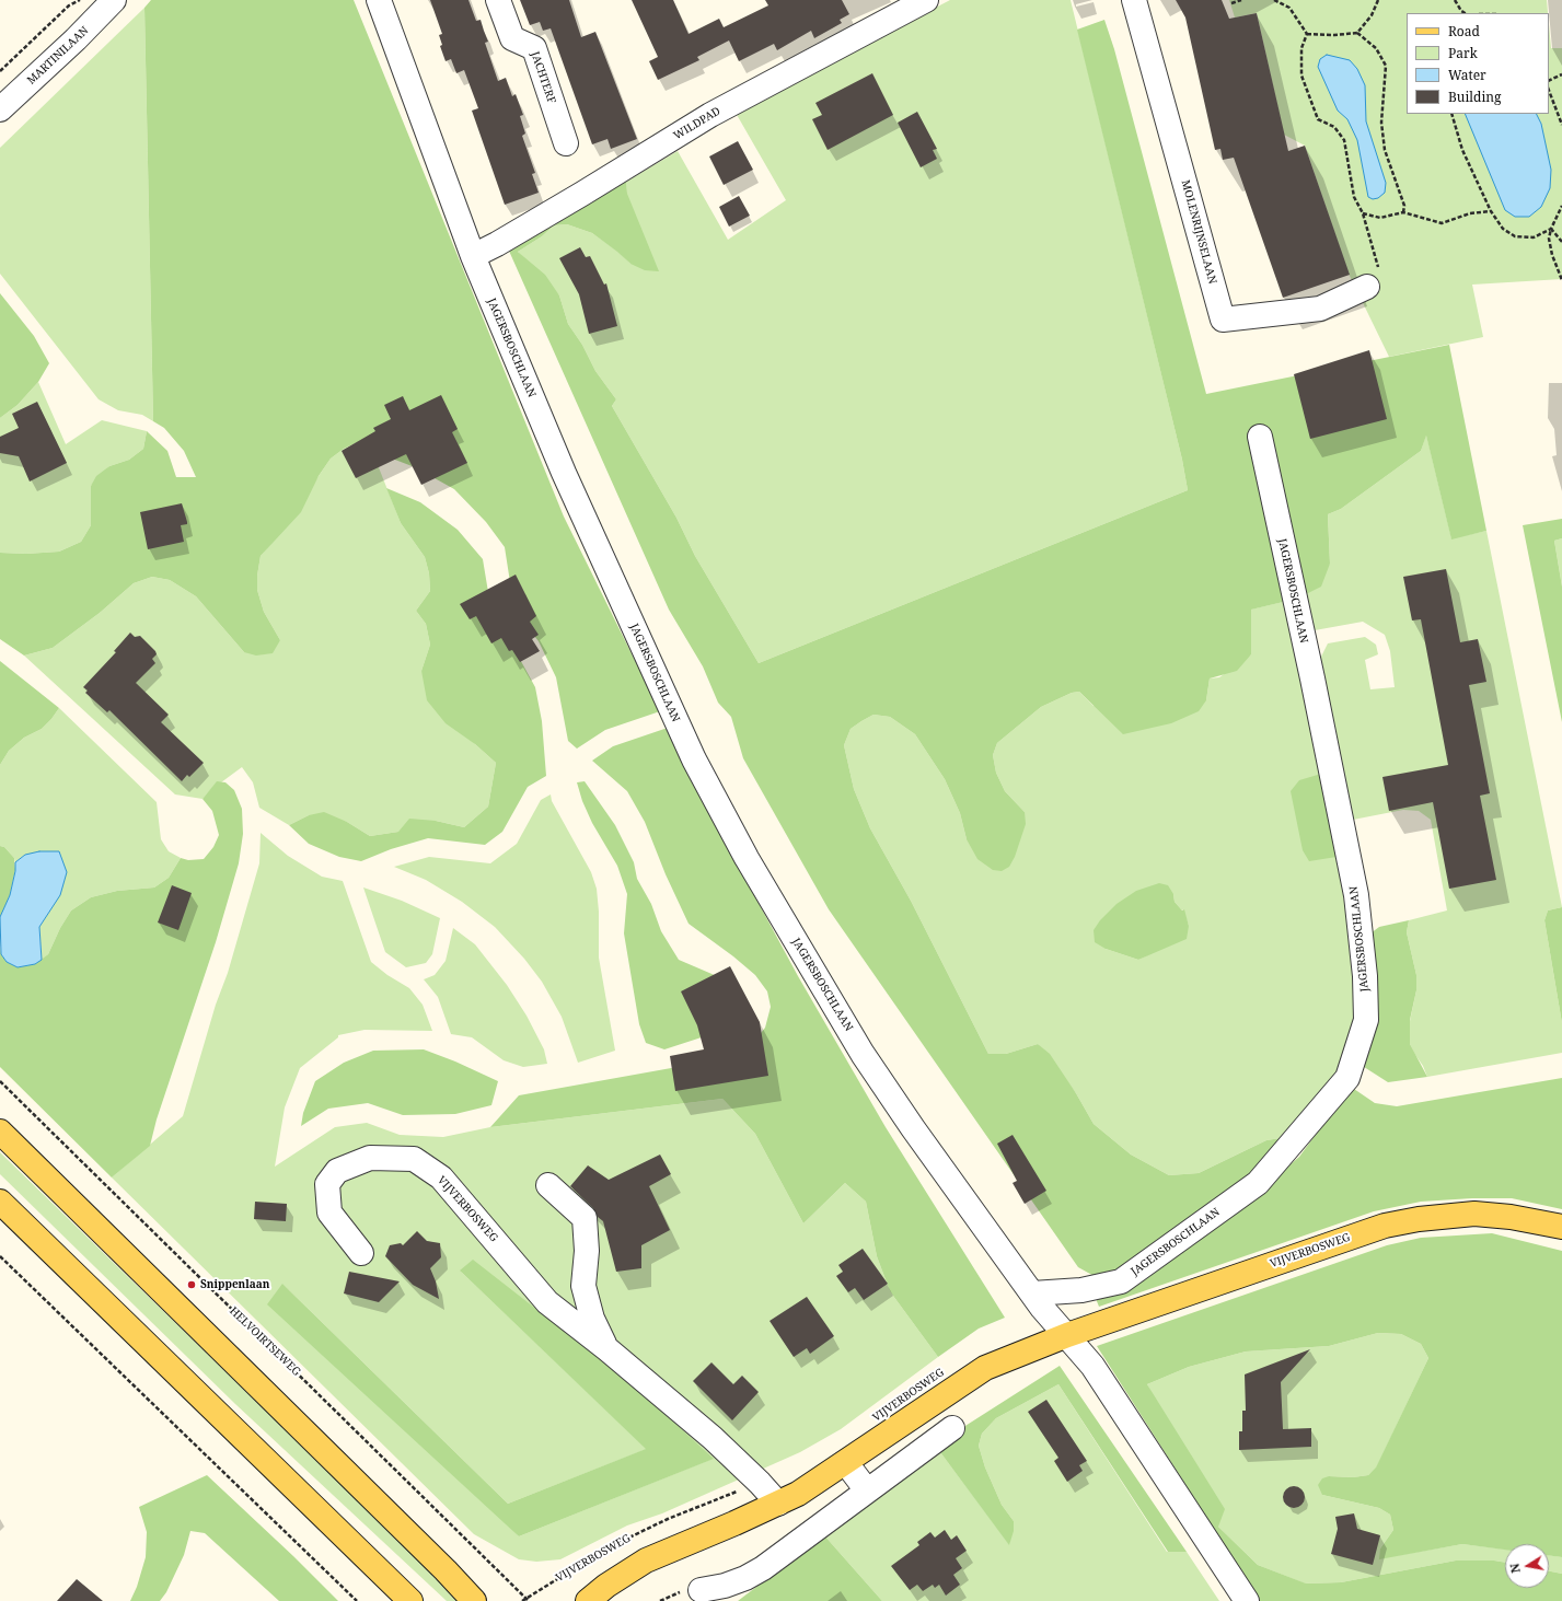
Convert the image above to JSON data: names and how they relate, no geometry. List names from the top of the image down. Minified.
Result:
{"streets":{"main road":["VIJVERBOSWEG"],"street":["MARTINILAAN","JACHTERF","WILDPAD","MOLENRIJNSELAAN","JAGERSBOSCHLAAN"],"path":["HELVOIRTSEWEG"]},"crossings":[["WILDPAD","JAGERSBOSCHLAAN"],["JAGERSBOSCHLAAN","VIJVERBOSWEG"],["VIJVERBOSWEG","HELVOIRTSEWEG"]],"places":["Snippenlaan"],"legend":["Road","Park","Water","Building"],"north":"left"}
